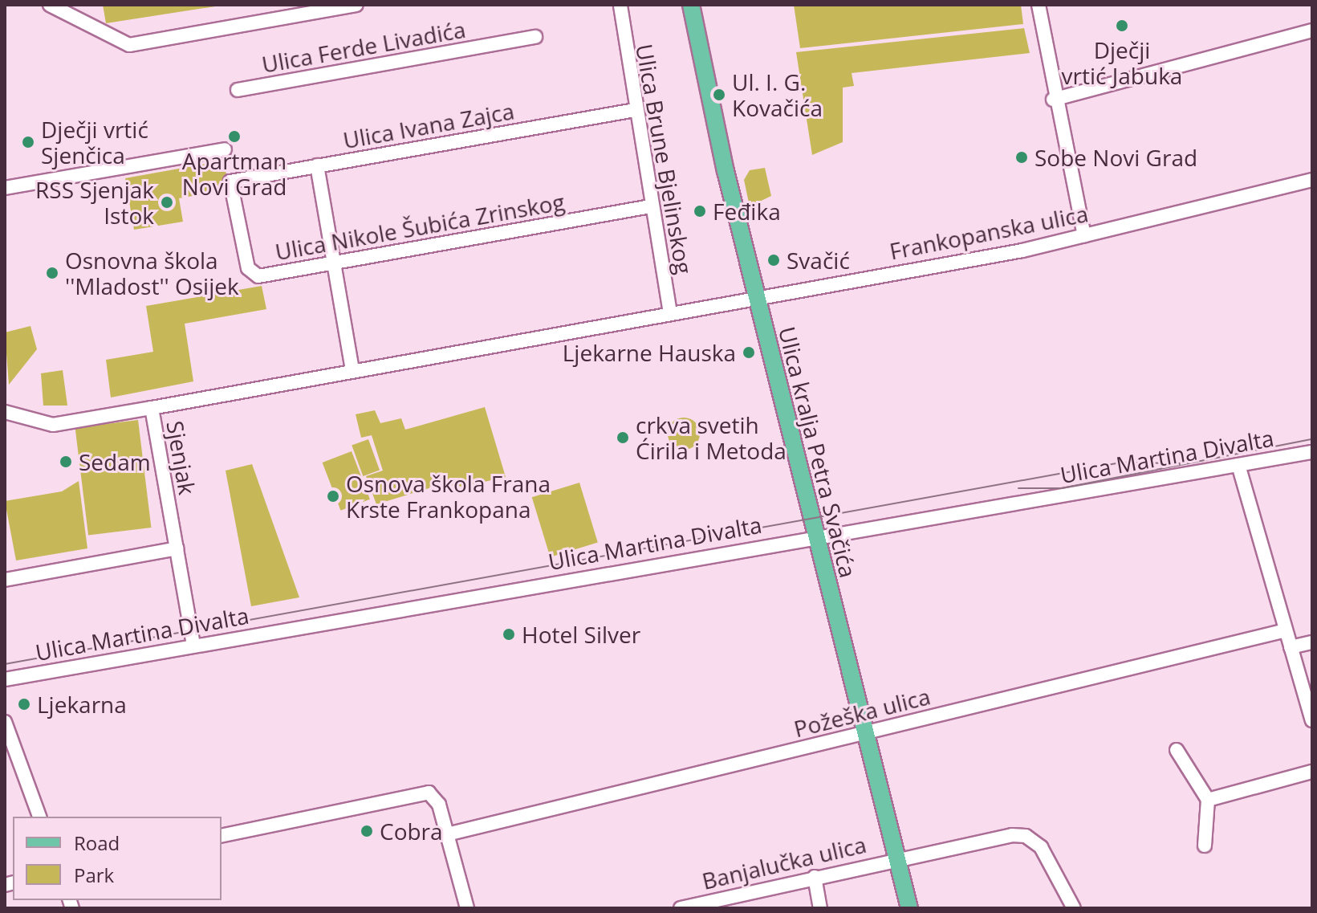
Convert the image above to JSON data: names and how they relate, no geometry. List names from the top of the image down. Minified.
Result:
{"streets":{"main road":["Ulica kralja Petra Svačića"],"street":["Ulica Ferde Livadića","Ulica Ivana Zajca","Ulica Brune Bjelinskog","Ulica Nikole Šubića Zrinskog","Frankopanska ulica","Ulica Martina Divalta","Sjenjak","Požeška ulica","Banjalučka ulica"]},"crossings":[["Ulica Ivana Zajca","Ulica Brune Bjelinskog"],["Ulica Ivana Zajca","Ulica Nikole Šubića Zrinskog"],["Ulica Brune Bjelinskog","Ulica Nikole Šubića Zrinskog"],["Ulica Brune Bjelinskog","Frankopanska ulica"],["Frankopanska ulica","Ulica kralja Petra Svačića"],["Frankopanska ulica","Sjenjak"],["Ulica kralja Petra Svačića","Ulica Martina Divalta"],["Ulica kralja Petra Svačića","Požeška ulica"],["Ulica kralja Petra Svačića","Banjalučka ulica"],["Ulica Martina Divalta","Sjenjak"]],"places":["Dječji vrtić Jabuka","Ul. I. G. Kovačića","Apartman Novi Grad","Dječji vrtić Sjenčica","Sobe Novi Grad","RSS Sjenjak Istok","Feđika","Svačić","Osnovna škola ''Mladost'' Osijek","Ljekarne Hauska","crkva svetih Ćirila i Metoda","Sedam","Osnova škola Frana Krste Frankopana","Hotel Silver","Ljekarna","Cobra"],"legend":["Road","Park"]}
